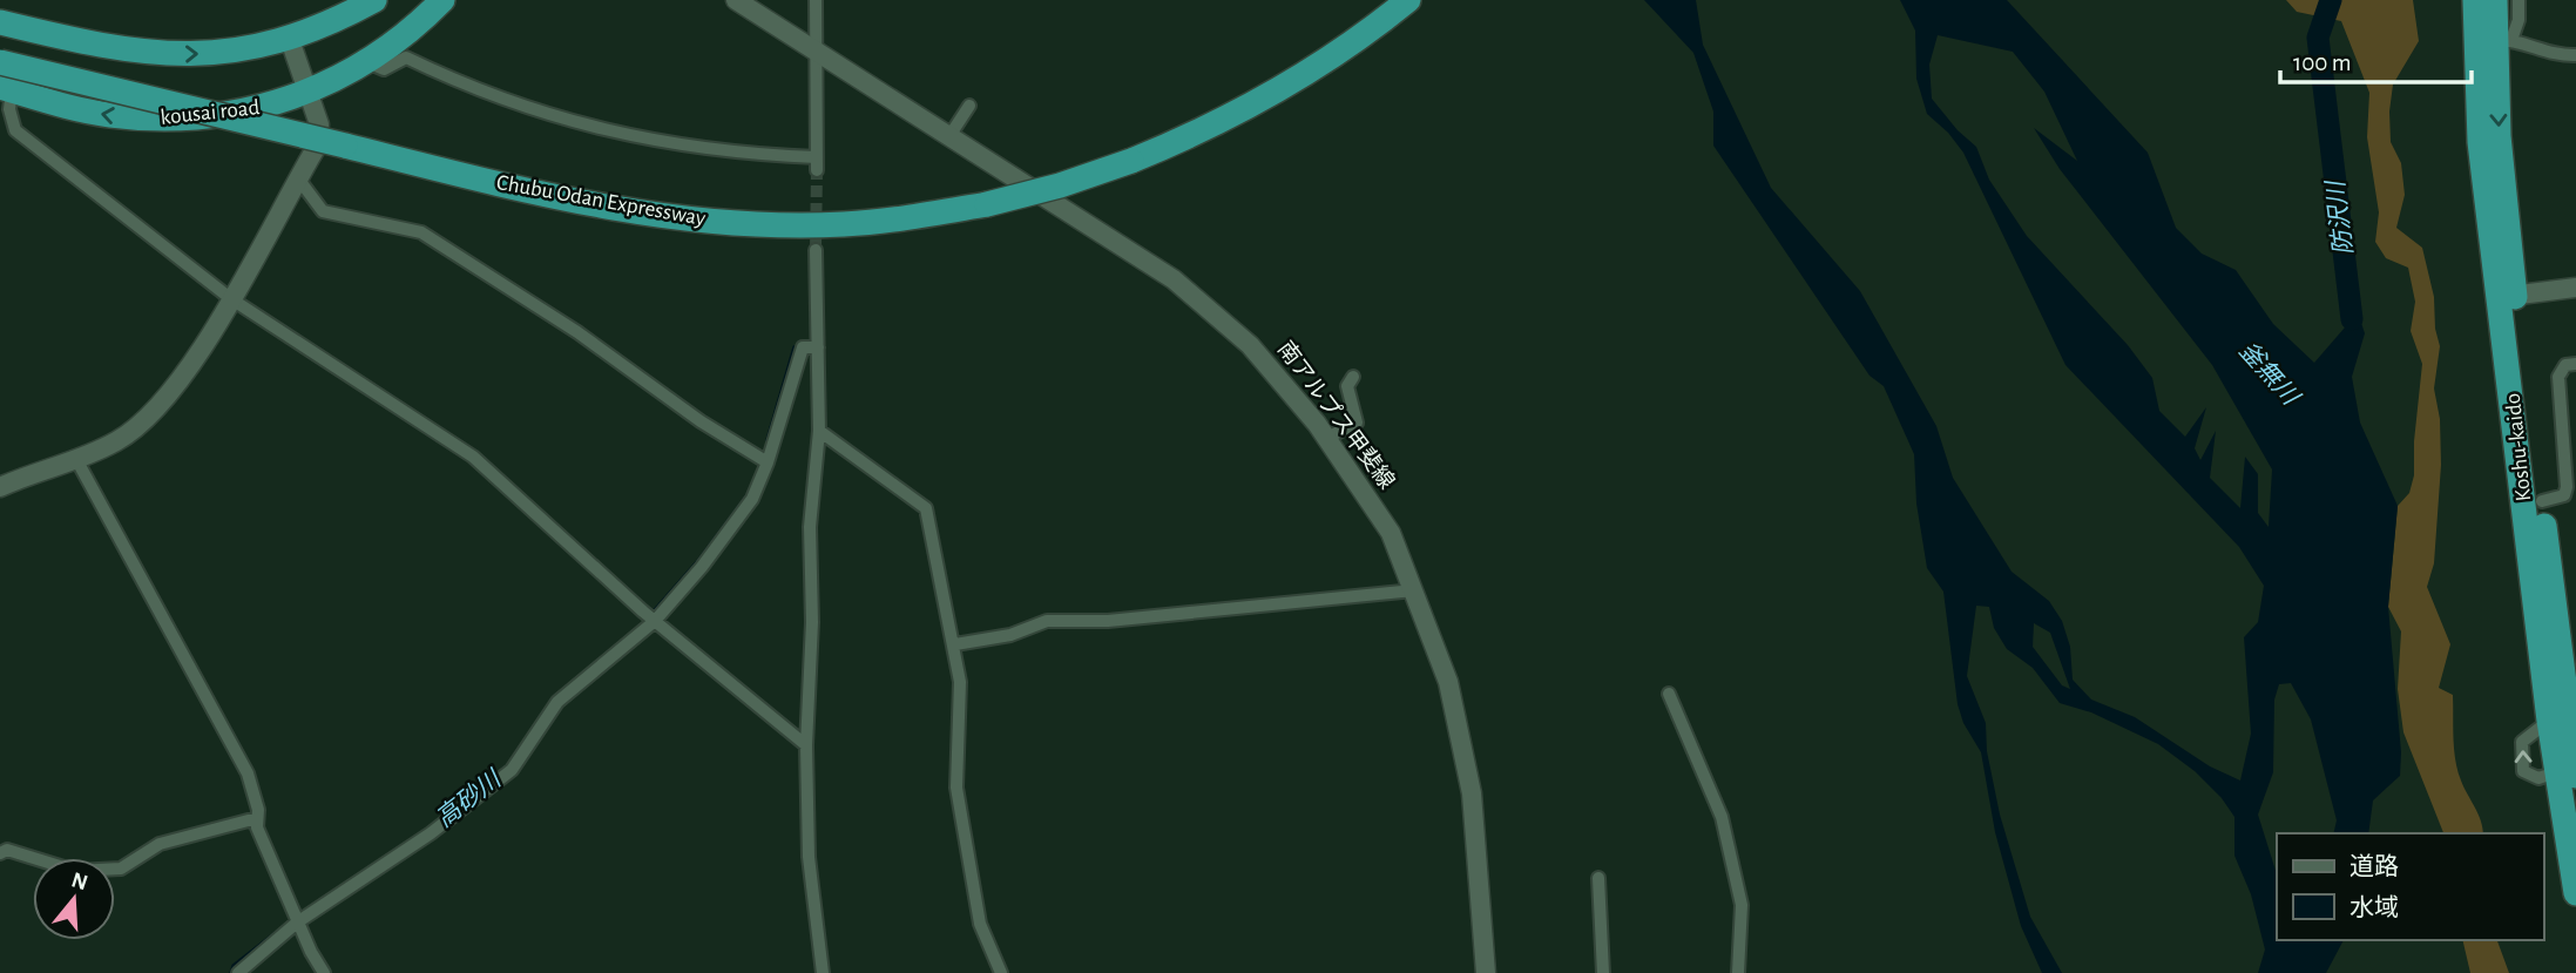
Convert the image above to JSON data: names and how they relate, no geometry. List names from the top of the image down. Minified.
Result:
{"streets":{"highway":["kousai road","Chubu Odan Expressway","Koshu-kaido"],"main road":["南アルプス甲斐線"]},"water":["防沢川","釜無川","高砂川"],"legend":["道路","水域"],"scale_bar":"100 m","north":"top"}
